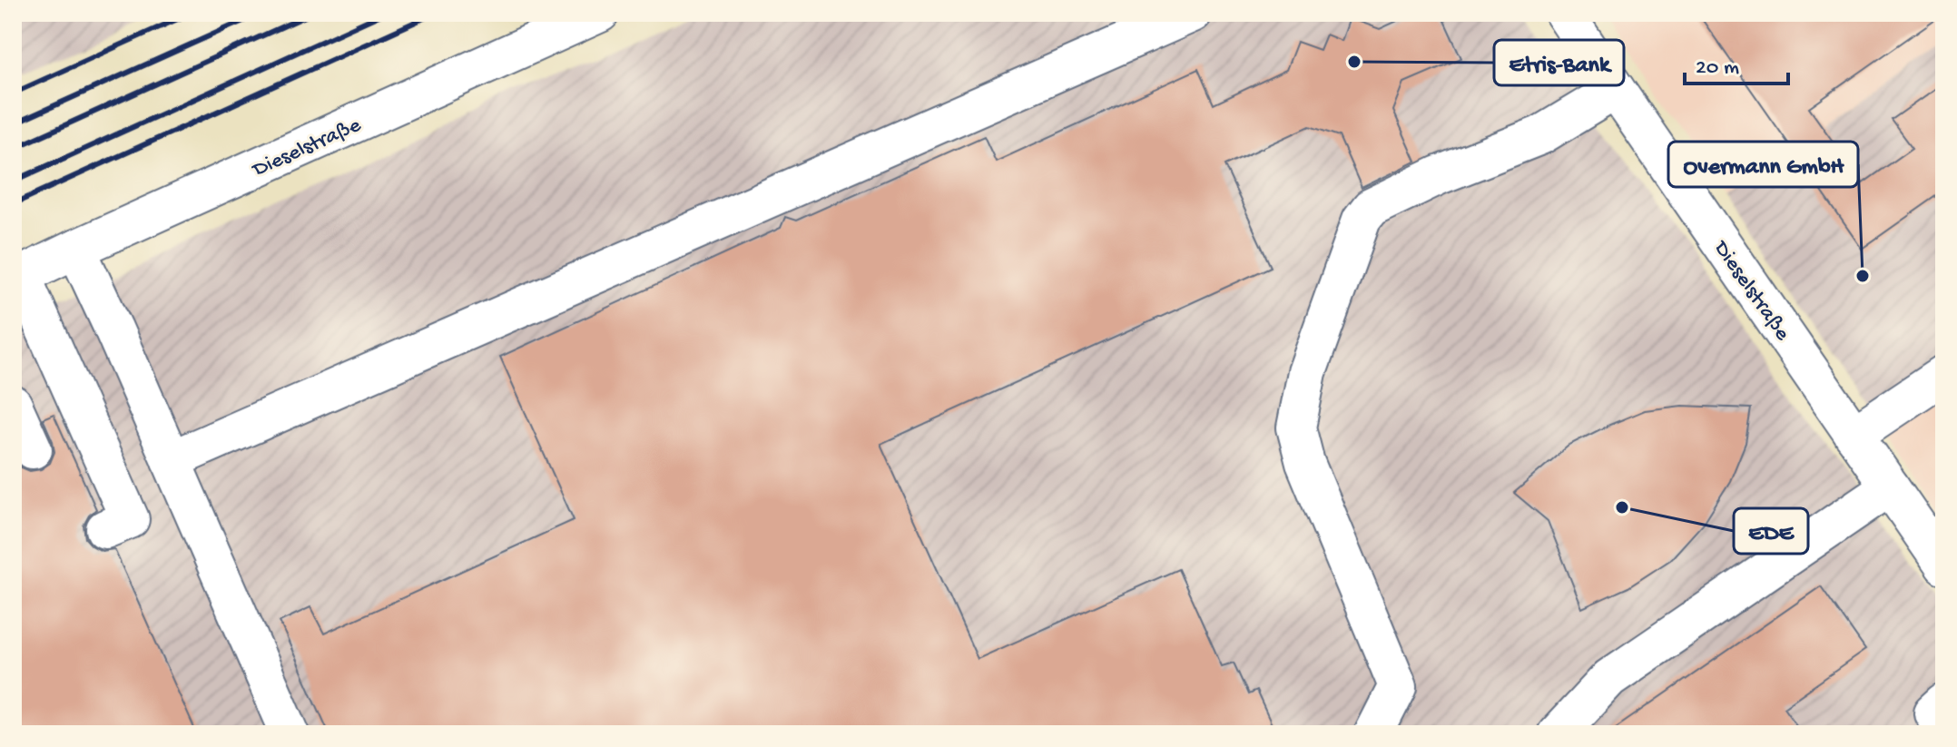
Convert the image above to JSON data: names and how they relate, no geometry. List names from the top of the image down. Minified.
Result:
{"streets":{"street":["Dieselstraße"]},"places":["Etris-Bank","Overmann GmbH","EDE"],"scale_bar":"20 m"}
